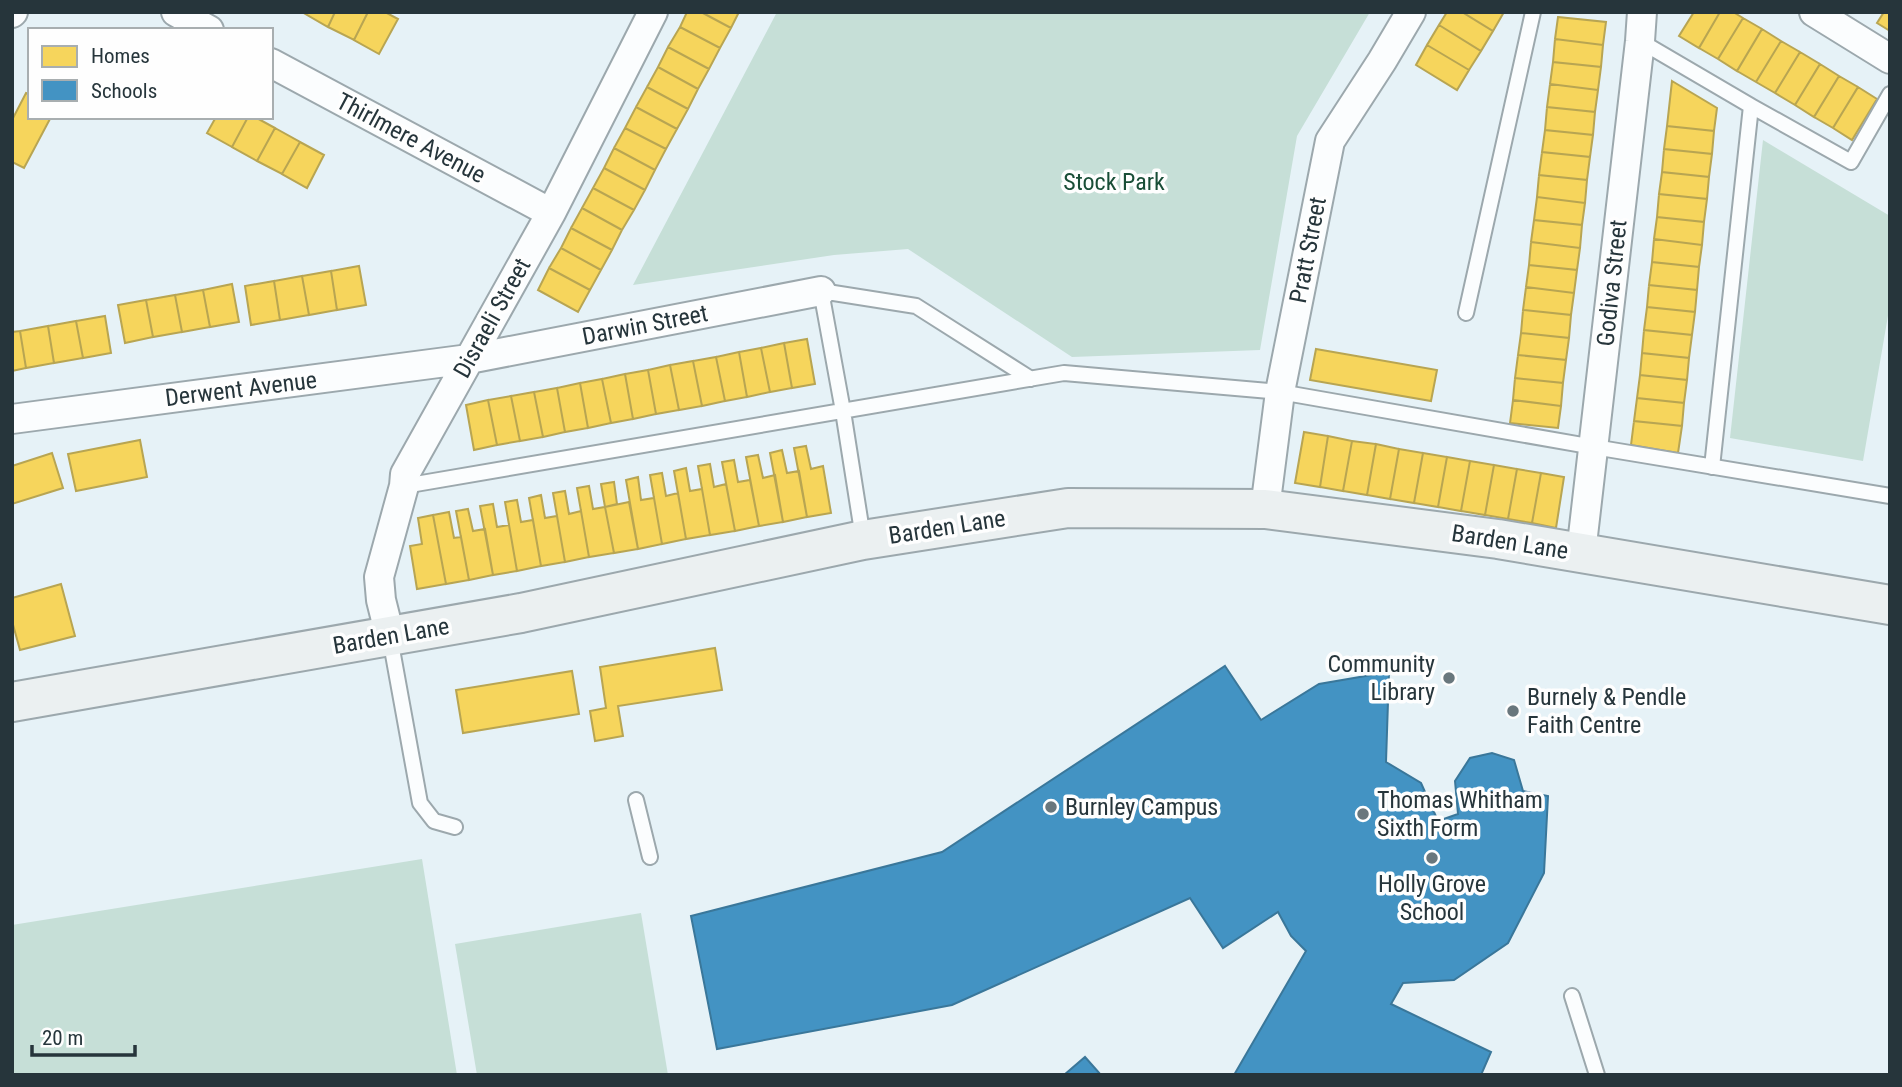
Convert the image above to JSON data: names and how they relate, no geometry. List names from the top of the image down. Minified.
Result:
{"streets":{"street":["Thirlmere Avenue","Pratt Street","Godiva Street","Disraeli Street","Darwin Street","Derwent Avenue","Barden Lane"]},"crossings":[["Thirlmere Avenue","Disraeli Street"],["Pratt Street","Barden Lane"],["Godiva Street","Barden Lane"],["Disraeli Street","Darwin Street"],["Disraeli Street","Derwent Avenue"],["Disraeli Street","Barden Lane"],["Darwin Street","Derwent Avenue"]],"parks":["Stock Park"],"places":["Community Library","Burnely & Pendle Faith Centre","Burnley Campus","Thomas Whitham Sixth Form","Holly Grove School"],"legend":["Homes","Schools"],"scale_bar":"20 m"}
